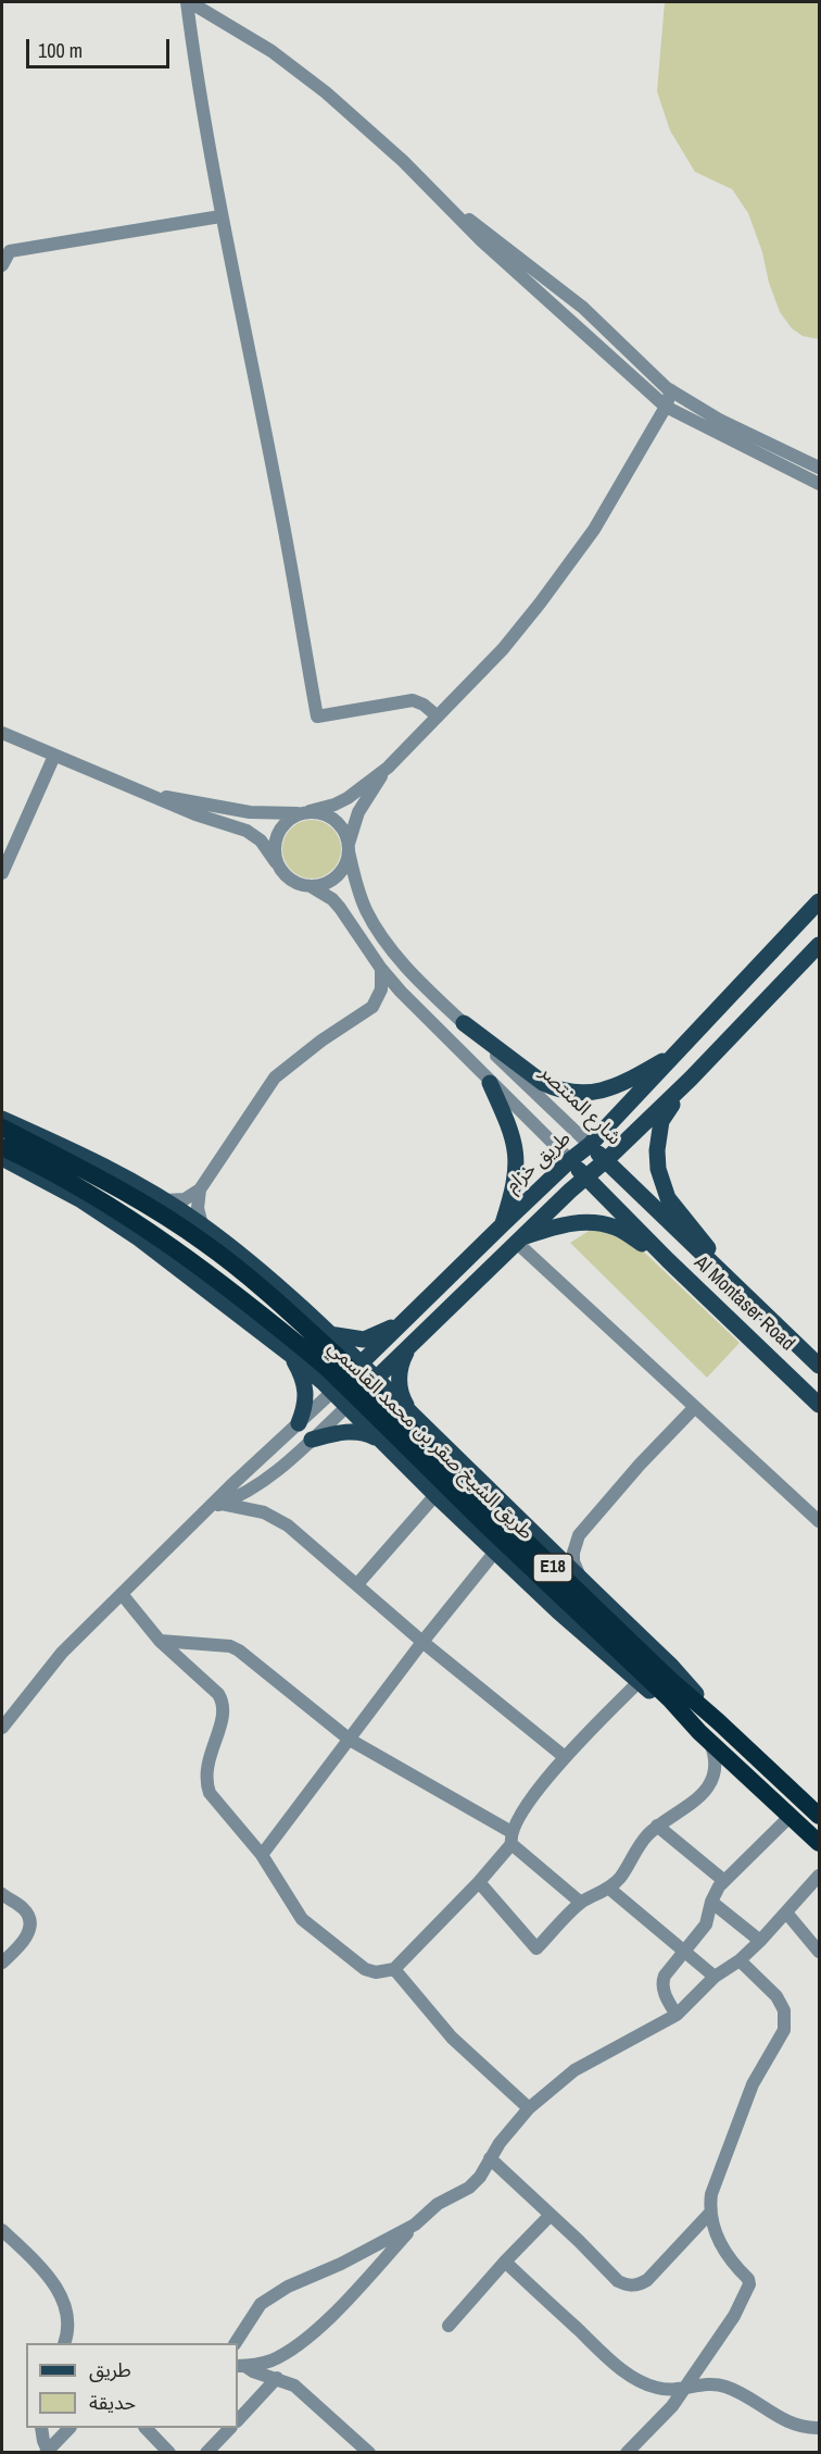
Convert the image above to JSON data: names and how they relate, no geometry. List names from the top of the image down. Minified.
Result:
{"streets":{"highway":["طريق الشيخ صقر بن محمد القاسمي","E18"],"main road":["شارع المنتصر","طريق خزام","Al Montaser Road"]},"crossings":[["شارع المنتصر","طريق خزام"]],"legend":["طريق","حديقة"],"scale_bar":"100 m"}
